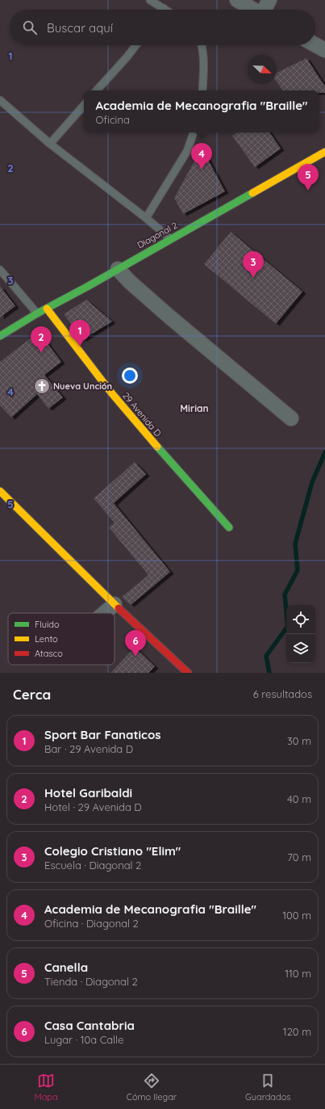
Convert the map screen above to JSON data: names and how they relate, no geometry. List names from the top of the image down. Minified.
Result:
{"streets":{"street":["Diagonal 2","29 Avenida D"]},"crossings":[["Diagonal 2","29 Avenida D"]],"districts":["Mirian"],"places":{"church":["Nueva Unción"]},"legend":["Fluido","Lento","Atasco"],"north":"bottom right","page":{"search":"Buscar aquí","popup":["Academia de Mecanografia \"Braille\"","Oficina"],"pins":["4","5","3","1","2","6"],"heading":["Cerca","6 resultados"],"list":[{"mark":"1","name":"Sport Bar Fanaticos","note":"Bar · 29 Avenida D","value":"30 m"},{"mark":"2","name":"Hotel Garibaldi","note":"Hotel · 29 Avenida D","value":"40 m"},{"mark":"3","name":"Colegio Cristiano \"Elim\"","note":"Escuela · Diagonal 2","value":"70 m"},{"mark":"4","name":"Academia de Mecanografia \"Braille\"","note":"Oficina · Diagonal 2","value":"100 m"},{"mark":"5","name":"Canella","note":"Tienda · Diagonal 2","value":"110 m"},{"mark":"6","name":"Casa Cantabria","note":"Lugar · 10a Calle","value":"120 m"}],"nav":["Mapa","Cómo llegar","Guardados"]},"grid":{"rows":["1","2","3","4","5"]}}
